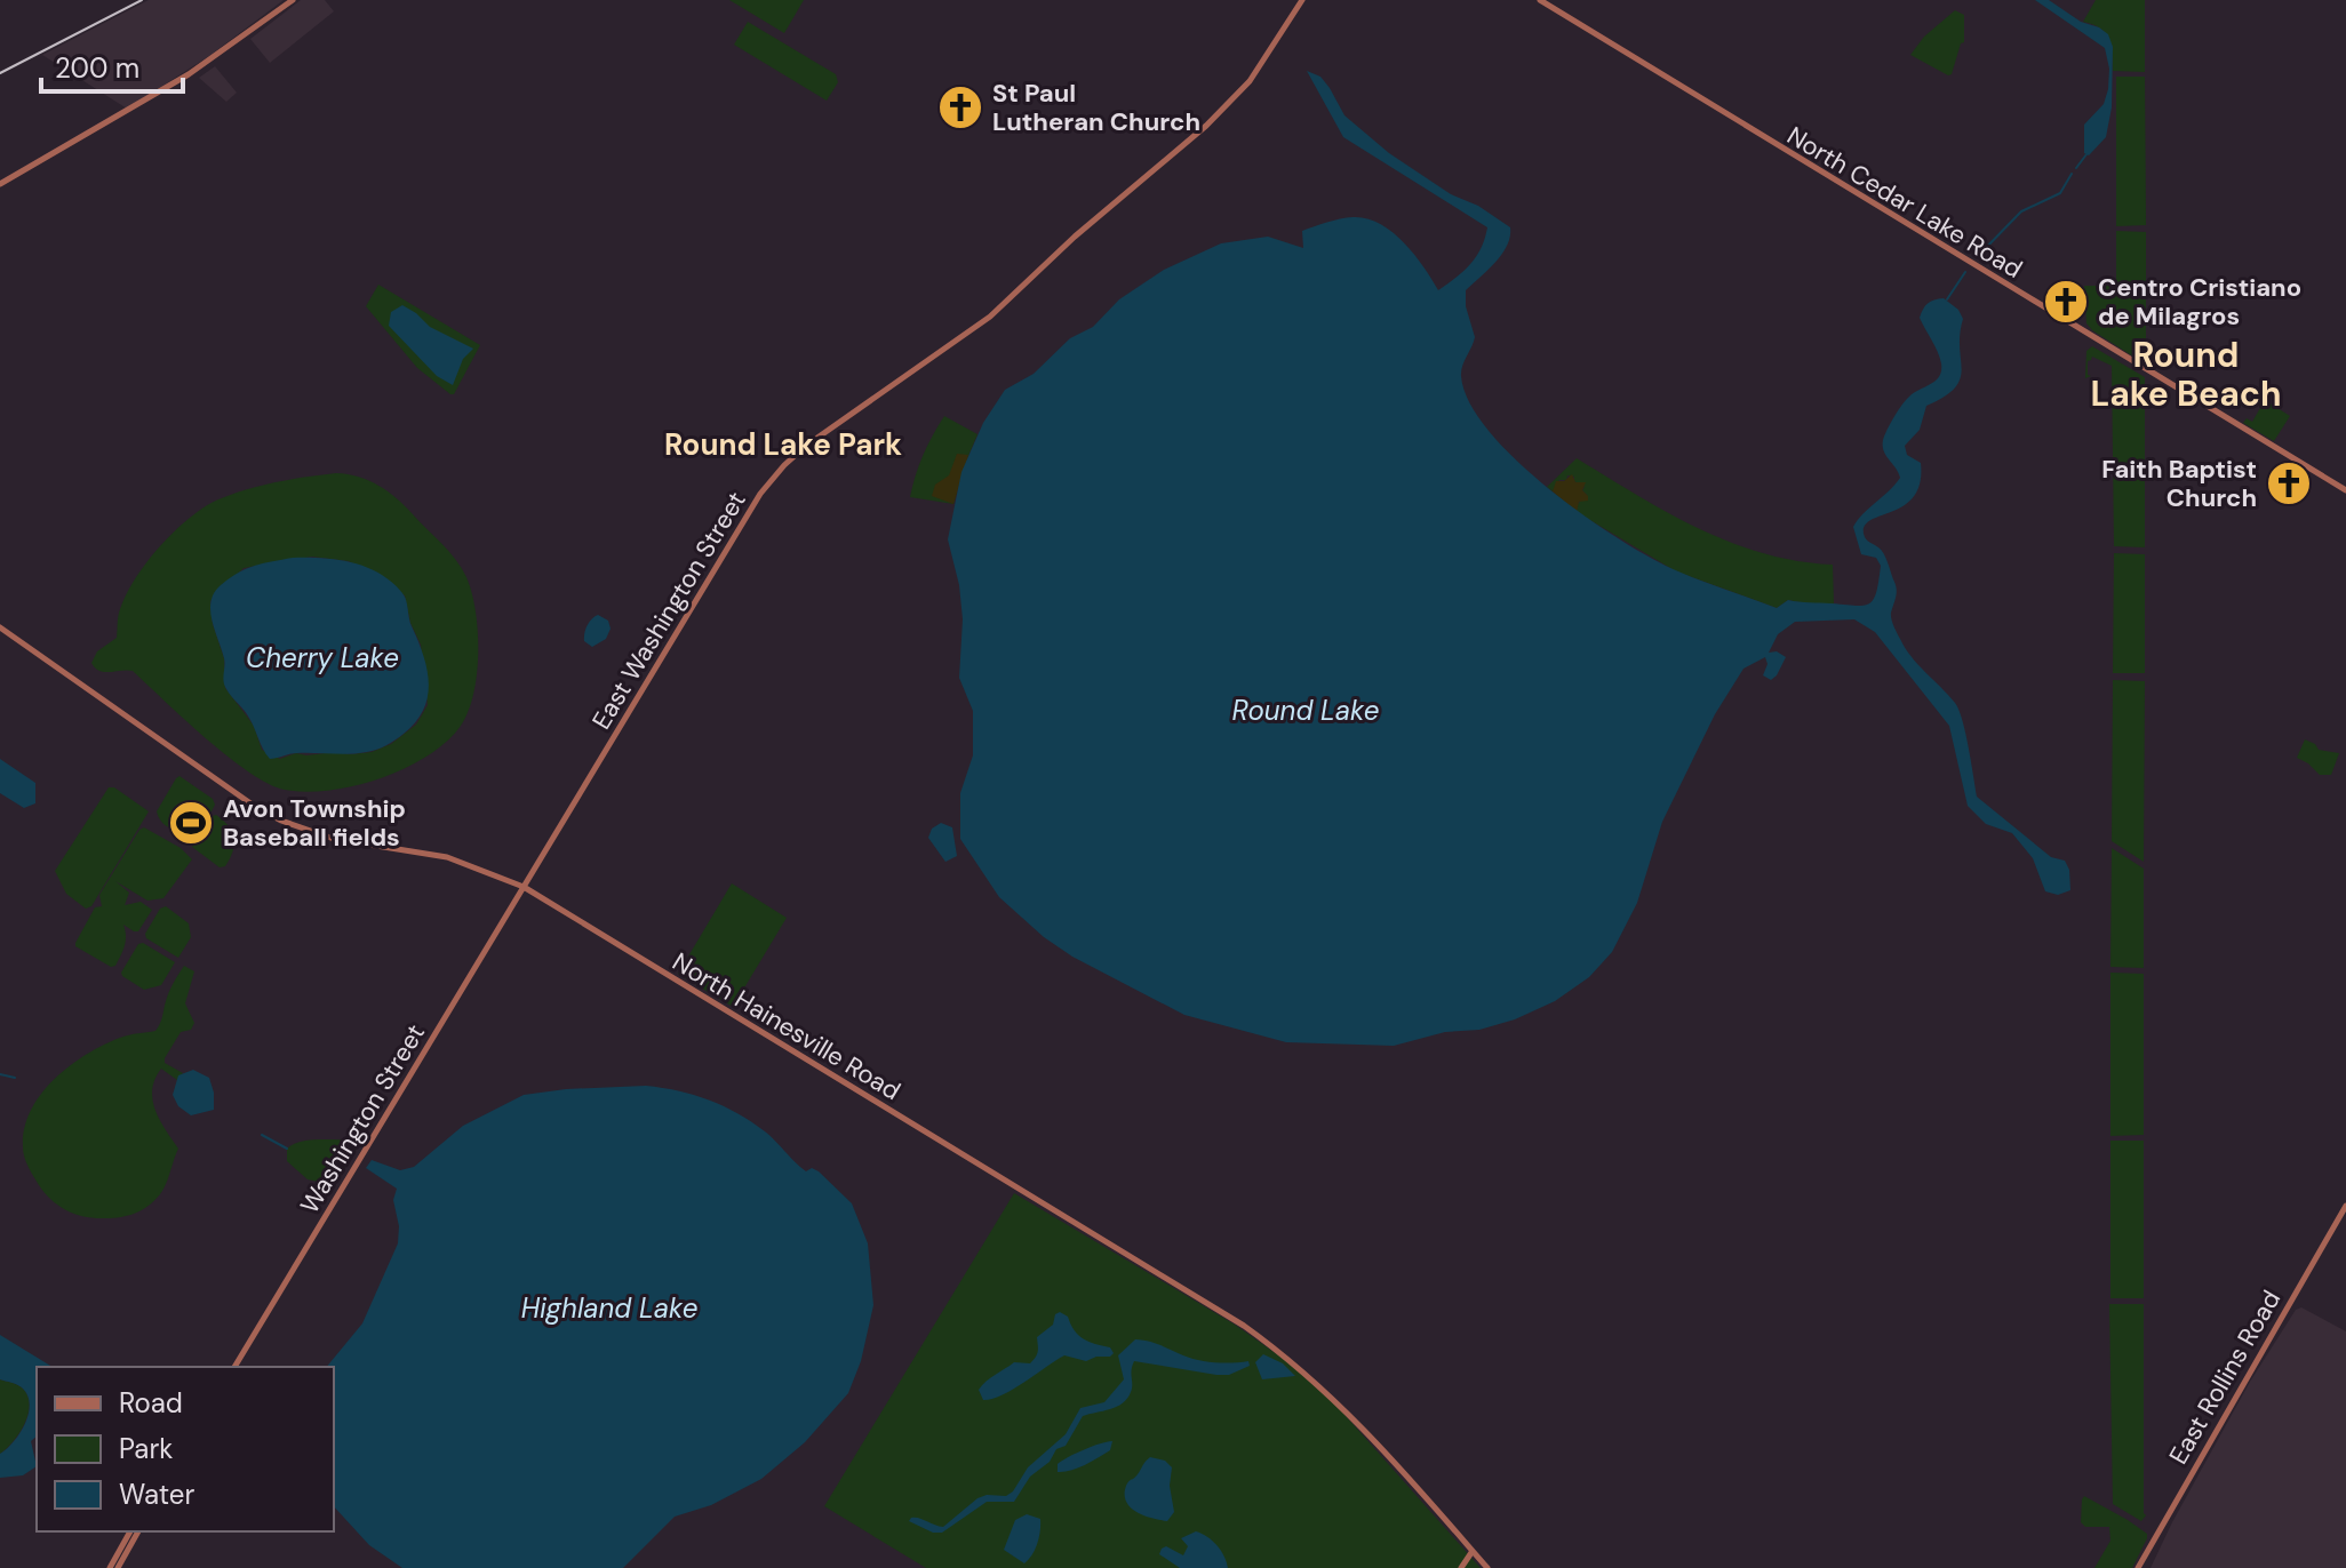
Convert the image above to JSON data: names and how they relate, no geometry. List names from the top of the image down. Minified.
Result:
{"streets":{"main road":["North Cedar Lake Road","East Washington Street","North Hainesville Road","Washington Street","East Rollins Road"]},"crossings":[["East Washington Street","North Hainesville Road"],["East Washington Street","Washington Street"],["North Hainesville Road","Washington Street"]],"districts":["Round Lake Beach","Round Lake Park"],"water":["Cherry Lake","Round Lake","Highland Lake"],"places":{"church":["St Paul Lutheran Church","Centro Cristiano de Milagros","Faith Baptist Church"],"sports":["Avon Township Baseball fields"]},"legend":["Road","Park","Water"],"scale_bar":"200 m"}
